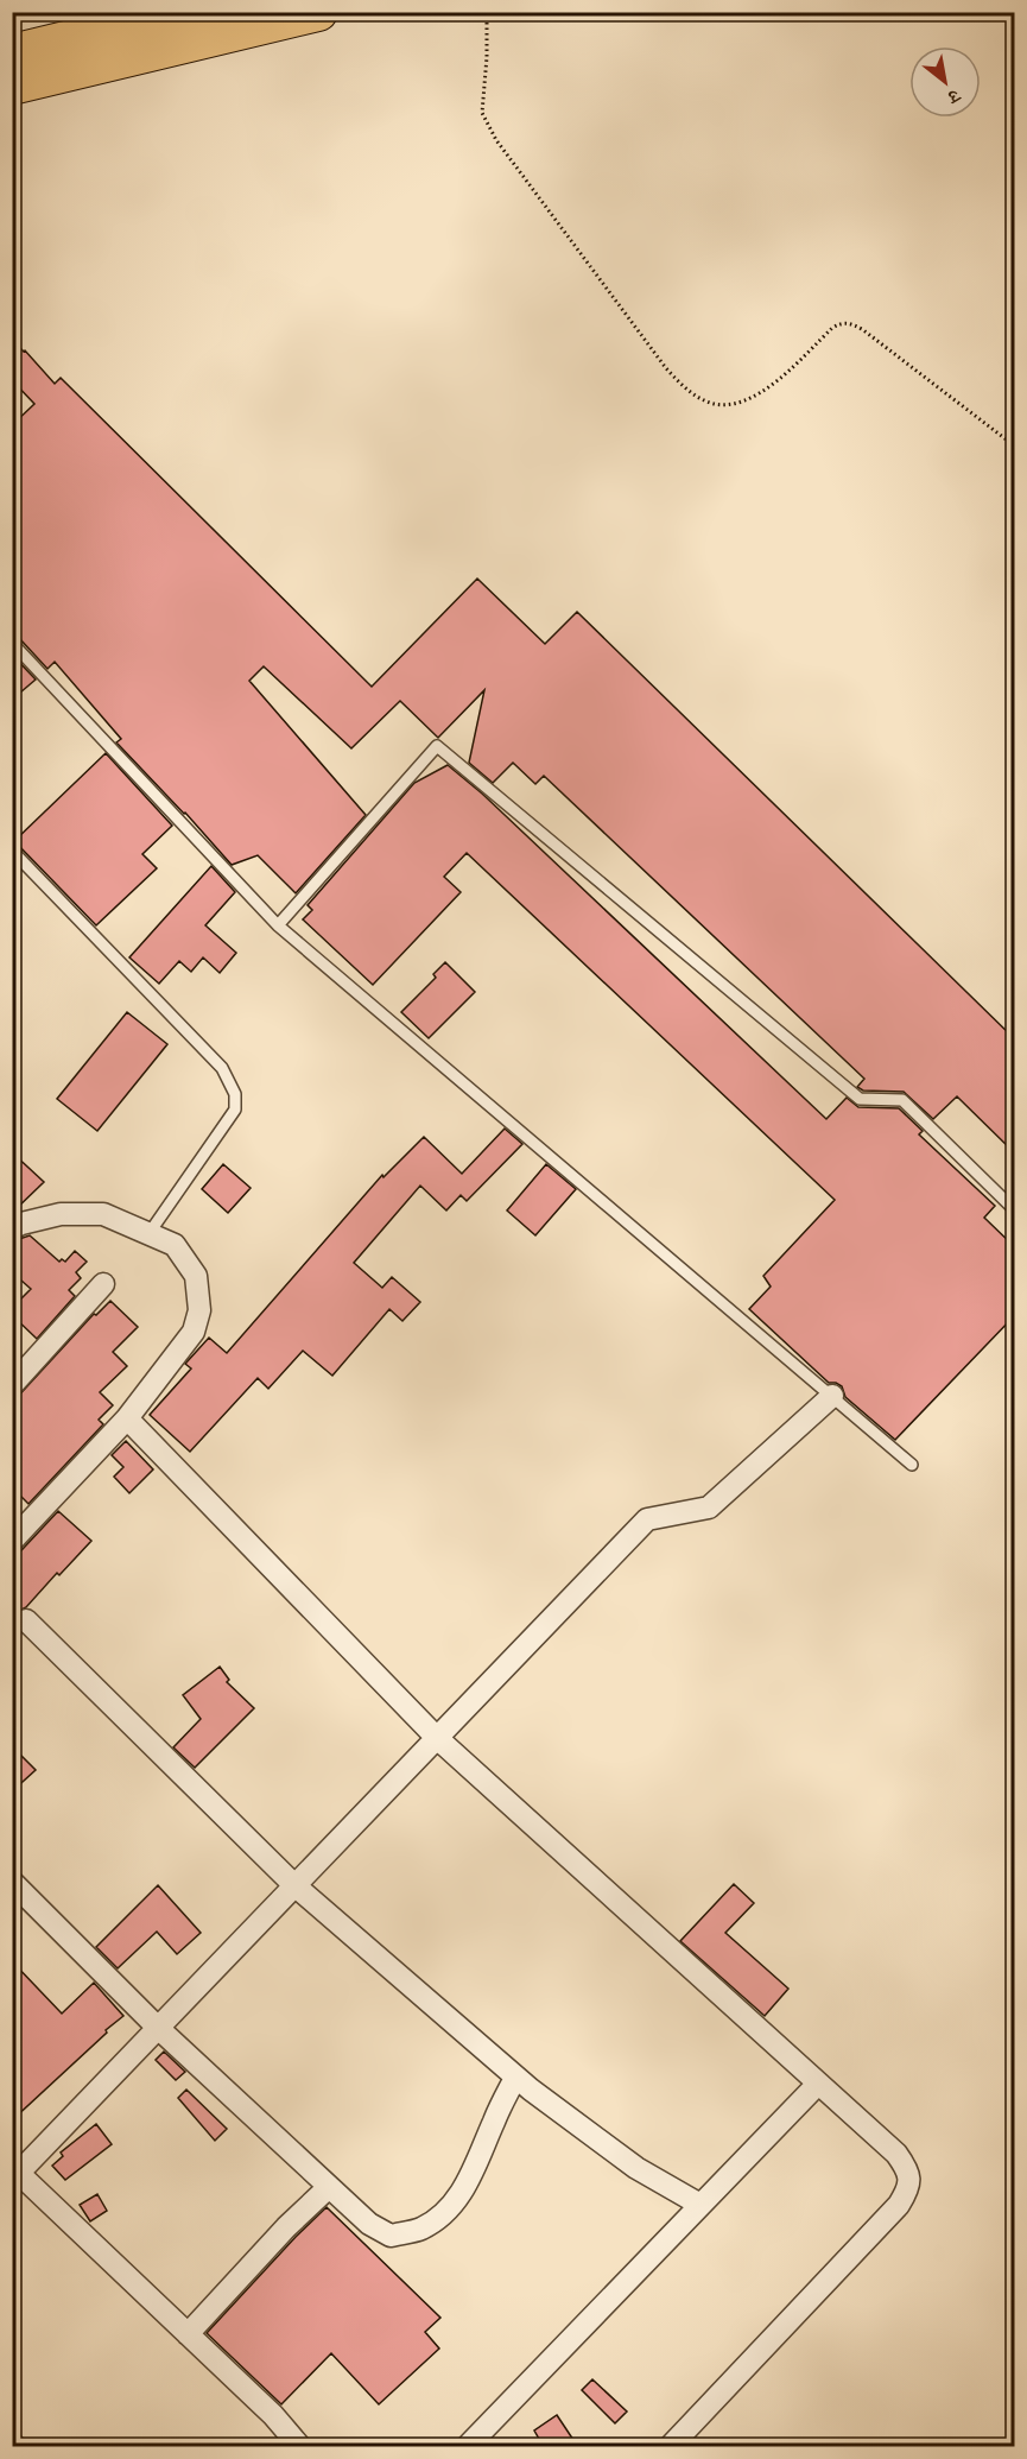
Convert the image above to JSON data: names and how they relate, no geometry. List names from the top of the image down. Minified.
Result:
{"north":"bottom right"}
